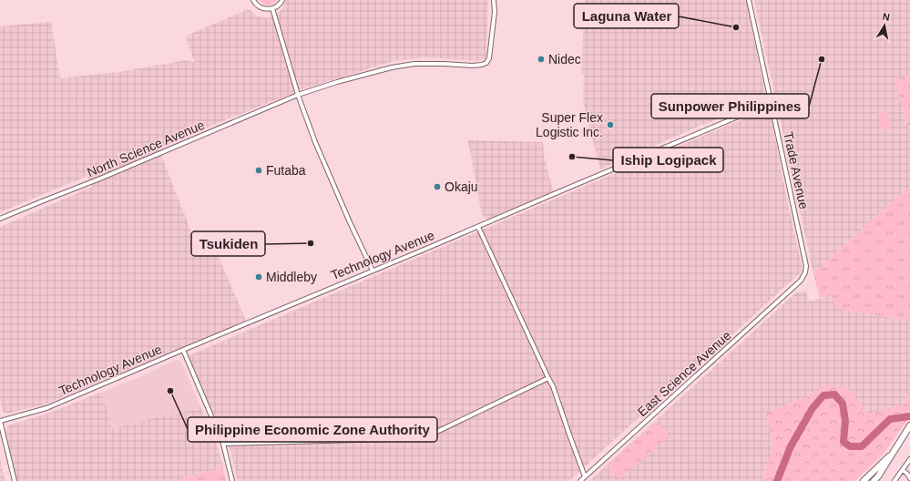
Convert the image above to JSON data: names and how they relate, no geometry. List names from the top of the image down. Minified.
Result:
{"streets":{"street":["North Science Avenue","Trade Avenue","Technology Avenue","East Science Avenue"]},"crossings":[["Trade Avenue","Technology Avenue"],["Trade Avenue","East Science Avenue"]],"places":["Laguna Water","Nidec","Sunpower Philippines","Super Flex Logistic Inc.","Iship Logipack","Futaba","Okaju","Tsukiden","Middleby","Philippine Economic Zone Authority"],"north":"top"}
